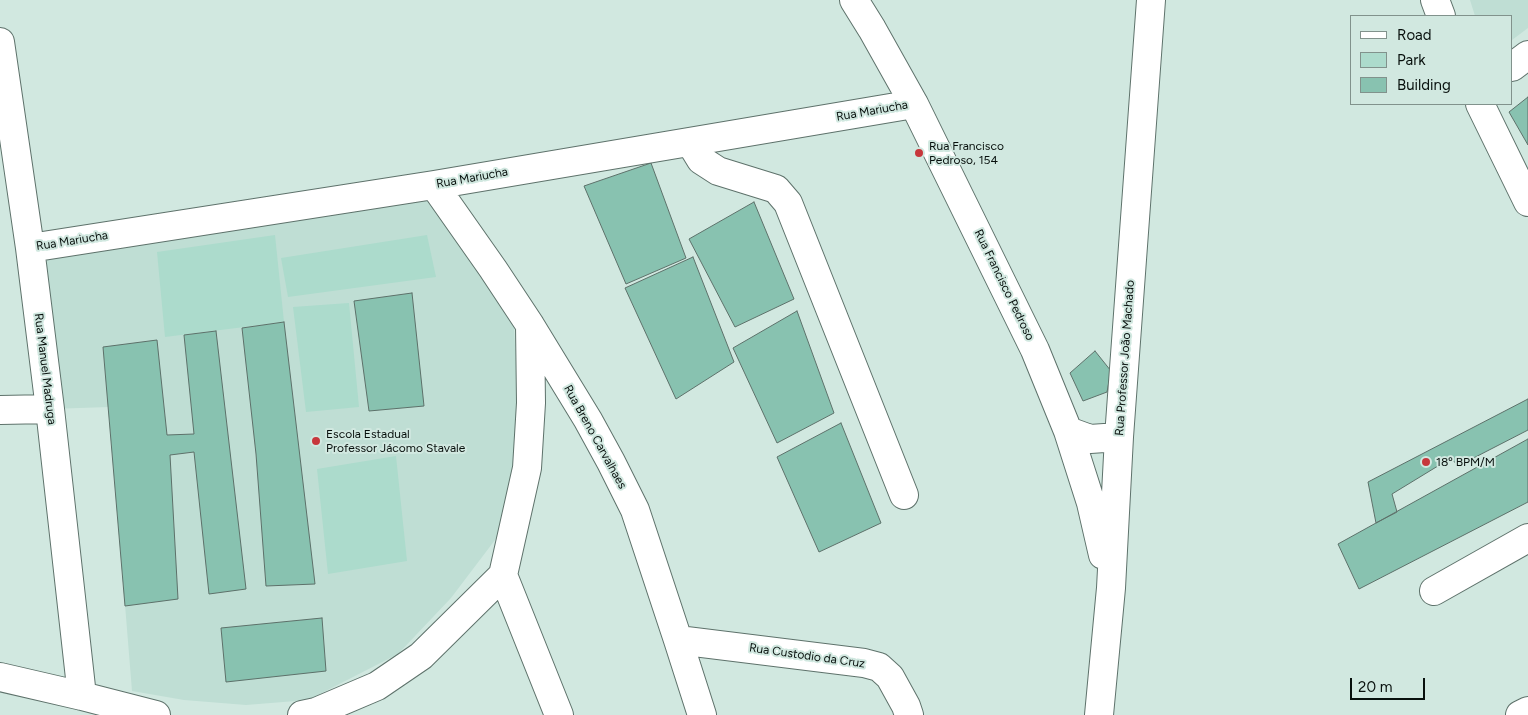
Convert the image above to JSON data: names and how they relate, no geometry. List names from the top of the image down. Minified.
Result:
{"streets":{"street":["Rua Mariucha","Rua Francisco Pedroso","Rua Professor João Machado","Rua Manuel Madruga","Rua Breno Carvalhaes","Rua Custodio da Cruz"]},"crossings":[["Rua Mariucha","Rua Francisco Pedroso"],["Rua Mariucha","Rua Manuel Madruga"],["Rua Mariucha","Rua Breno Carvalhaes"],["Rua Francisco Pedroso","Rua Professor João Machado"],["Rua Breno Carvalhaes","Rua Custodio da Cruz"]],"places":["Rua Francisco Pedroso, 154","Escola Estadual Professor Jácomo Stavale","18º BPM/M"],"legend":["Road","Park","Building"],"scale_bar":"20 m"}
